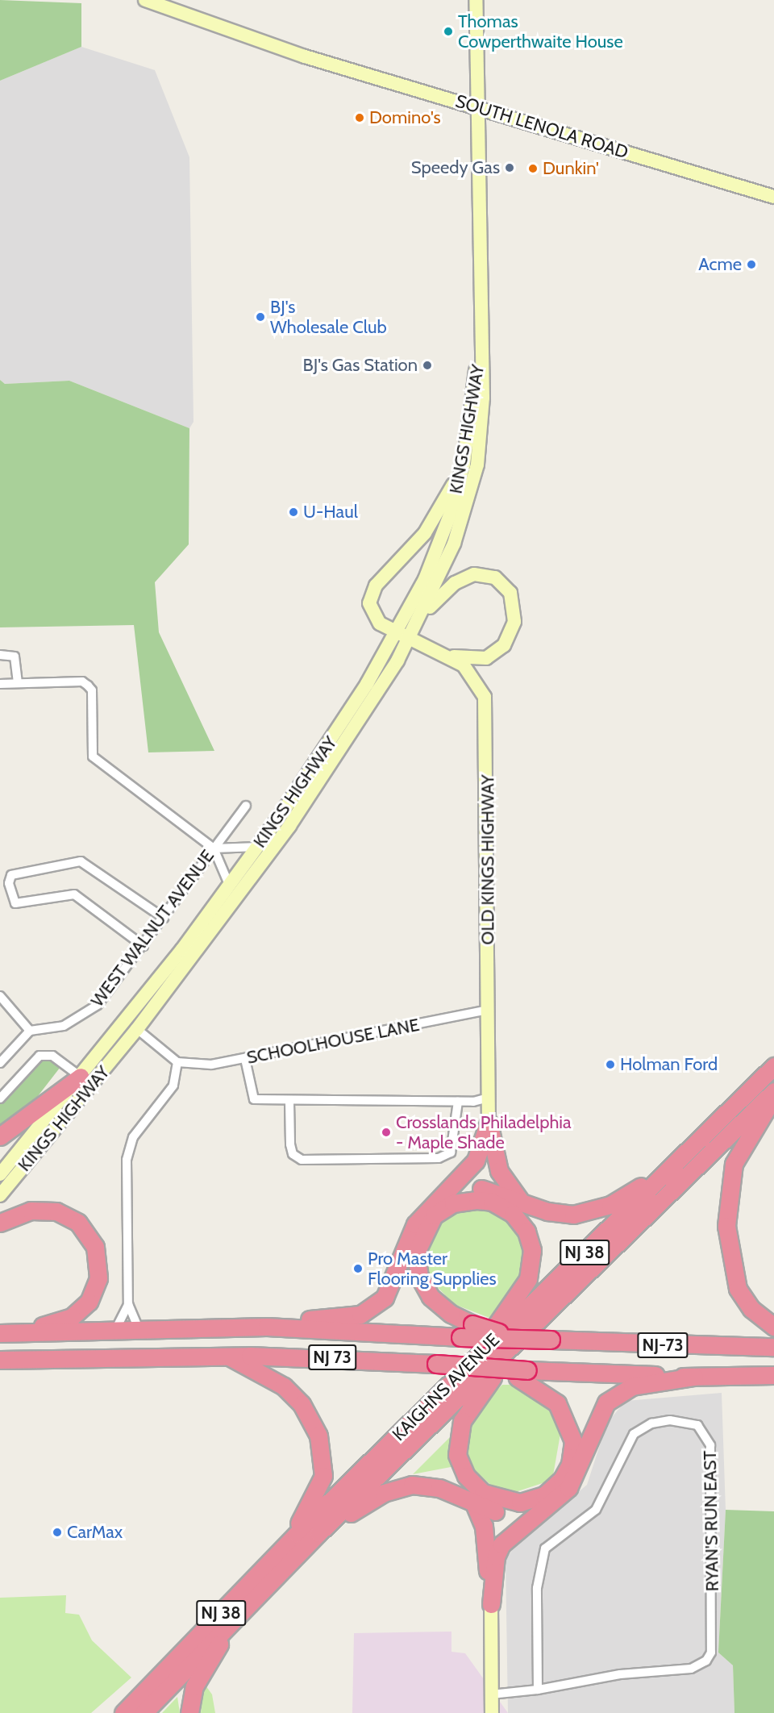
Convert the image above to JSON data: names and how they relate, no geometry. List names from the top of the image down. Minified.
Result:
{"streets":{"highway":["NJ 38","NJ-73","NJ 73","KAIGHNS AVENUE"],"main road":["SOUTH LENOLA ROAD","KINGS HIGHWAY","OLD KINGS HIGHWAY"],"street":["WEST WALNUT AVENUE","SCHOOLHOUSE LANE","RYAN'S RUN EAST"]},"crossings":[["SOUTH LENOLA ROAD","KINGS HIGHWAY"],["KINGS HIGHWAY","OLD KINGS HIGHWAY"],["OLD KINGS HIGHWAY","SCHOOLHOUSE LANE"],["NJ-73","NJ 73"],["NJ-73","KAIGHNS AVENUE"],["NJ 73","KAIGHNS AVENUE"]],"places":["Thomas Cowperthwaite House","Domino's","Speedy Gas","Dunkin'","Acme","BJ's Wholesale Club","BJ's Gas Station","U-Haul","Holman Ford","Crosslands Philadelphia - Maple Shade","Pro Master Flooring Supplies","CarMax"]}
